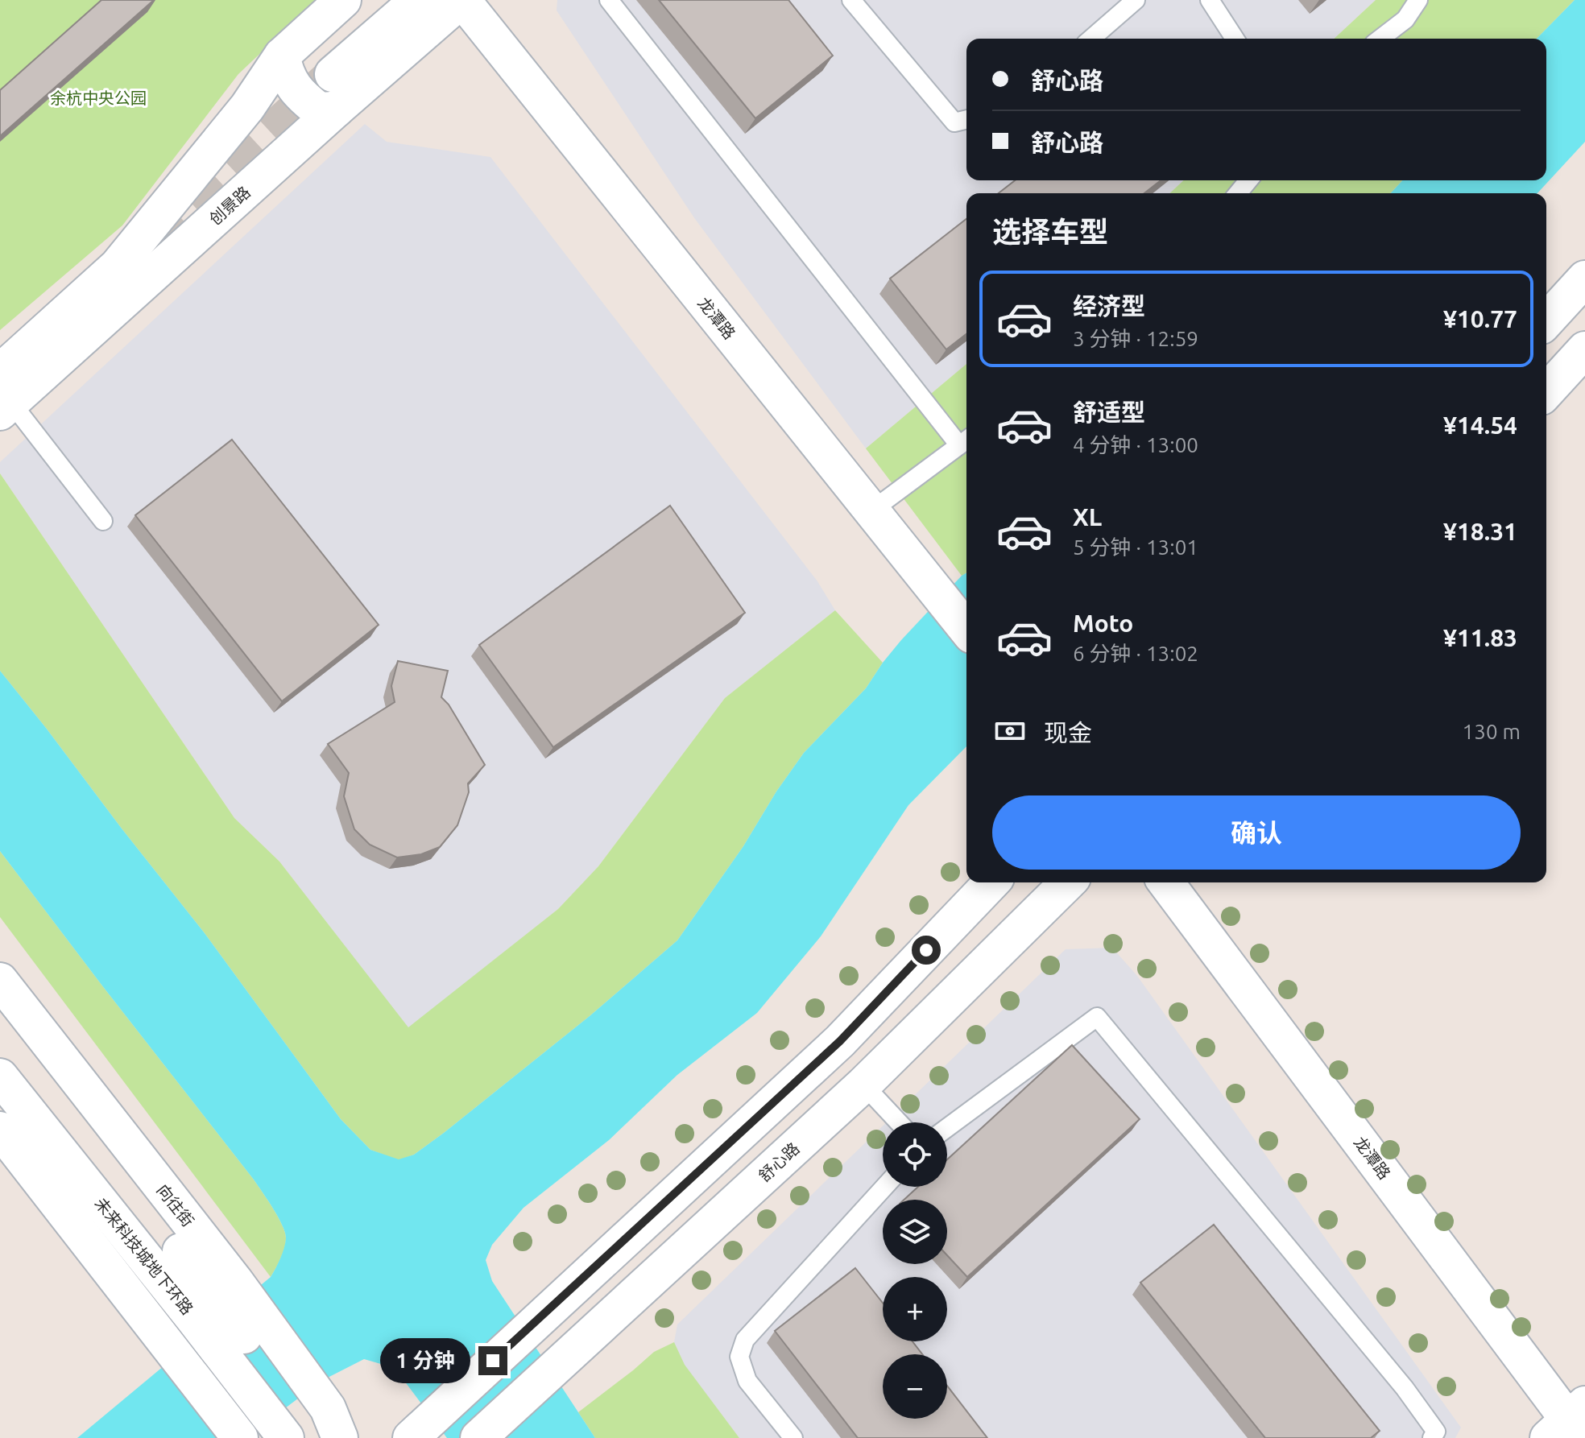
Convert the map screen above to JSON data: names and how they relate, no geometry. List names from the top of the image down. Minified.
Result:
{"streets":{"street":["创景路","龙潭路","舒心路","向往街","未来科技城地下环路"]},"crossings":[["创景路","龙潭路"],["向往街","未来科技城地下环路"]],"parks":["余杭中央公园"],"page":{"banner":["舒心路","舒心路"],"heading":"选择车型","list":[{"name":"经济型","note":"3 分钟 · 12:59","value":"¥10.77"},{"name":"舒适型","note":"4 分钟 · 13:00","value":"¥14.54"},{"name":"XL","note":"5 分钟 · 13:01","value":"¥18.31"},{"name":"Moto","note":"6 分钟 · 13:02","value":"¥11.83"}],"pay":["现金","130 m"],"buttons":"确认","map_buttons":["+","−"],"bubble":"1 分钟"}}
